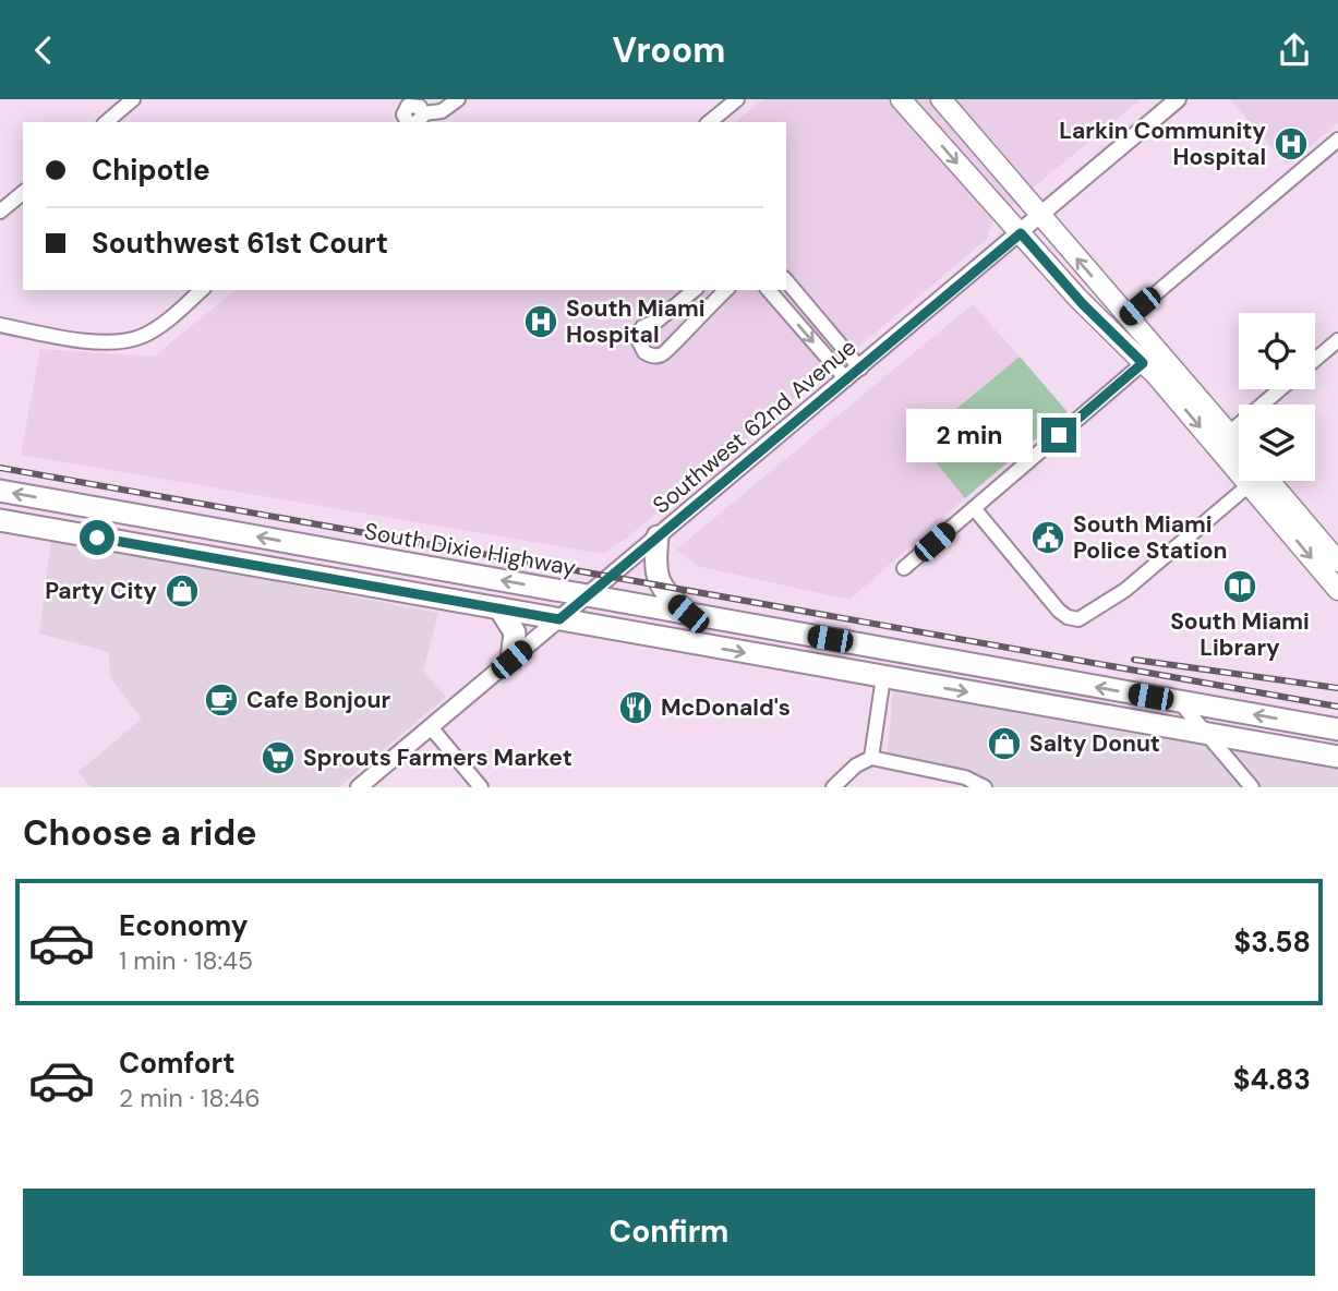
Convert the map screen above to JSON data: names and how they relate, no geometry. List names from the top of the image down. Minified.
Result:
{"streets":{"highway":["South Dixie Highway"],"street":["Southwest 62nd Avenue"]},"crossings":[["Southwest 62nd Avenue","South Dixie Highway"]],"places":{"hospital":["Larkin Community Hospital","South Miami Hospital"],"public building":["South Miami Police Station"],"library":["South Miami Library"],"shop":["Party City","Salty Donut"],"cafe":["Cafe Bonjour"],"restaurant":["McDonald's"],"supermarket":["Sprouts Farmers Market"]},"page":{"header":"Vroom","banner":["Chipotle","Southwest 61st Court"],"bubble":"2 min","heading":"Choose a ride","list":[{"name":"Economy","note":"1 min · 18:45","value":"$3.58"},{"name":"Comfort","note":"2 min · 18:46","value":"$4.83"}],"buttons":"Confirm"}}
